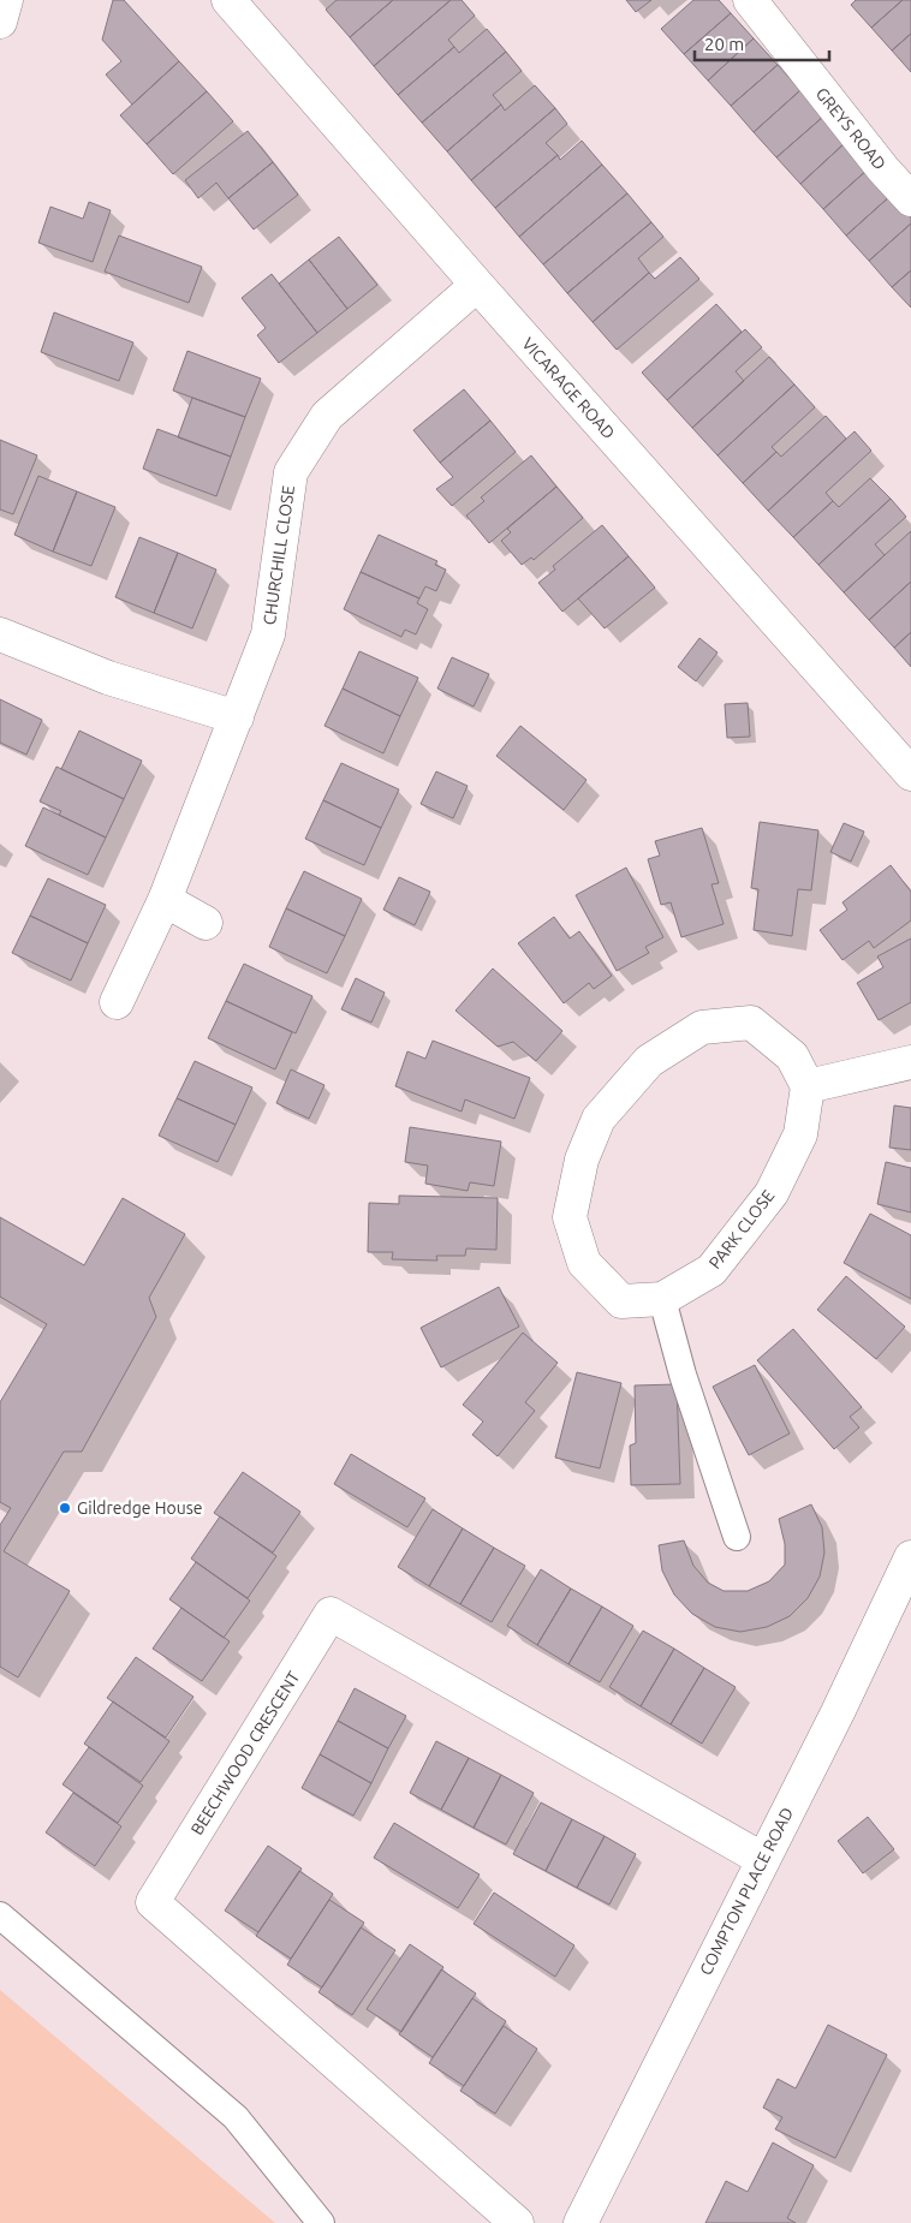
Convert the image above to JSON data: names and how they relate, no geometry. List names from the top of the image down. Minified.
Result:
{"streets":{"street":["GREYS ROAD","VICARAGE ROAD","CHURCHILL CLOSE","PARK CLOSE","BEECHWOOD CRESCENT","COMPTON PLACE ROAD"]},"crossings":[["VICARAGE ROAD","CHURCHILL CLOSE"],["BEECHWOOD CRESCENT","COMPTON PLACE ROAD"]],"places":["Gildredge House"],"scale_bar":"20 m"}
